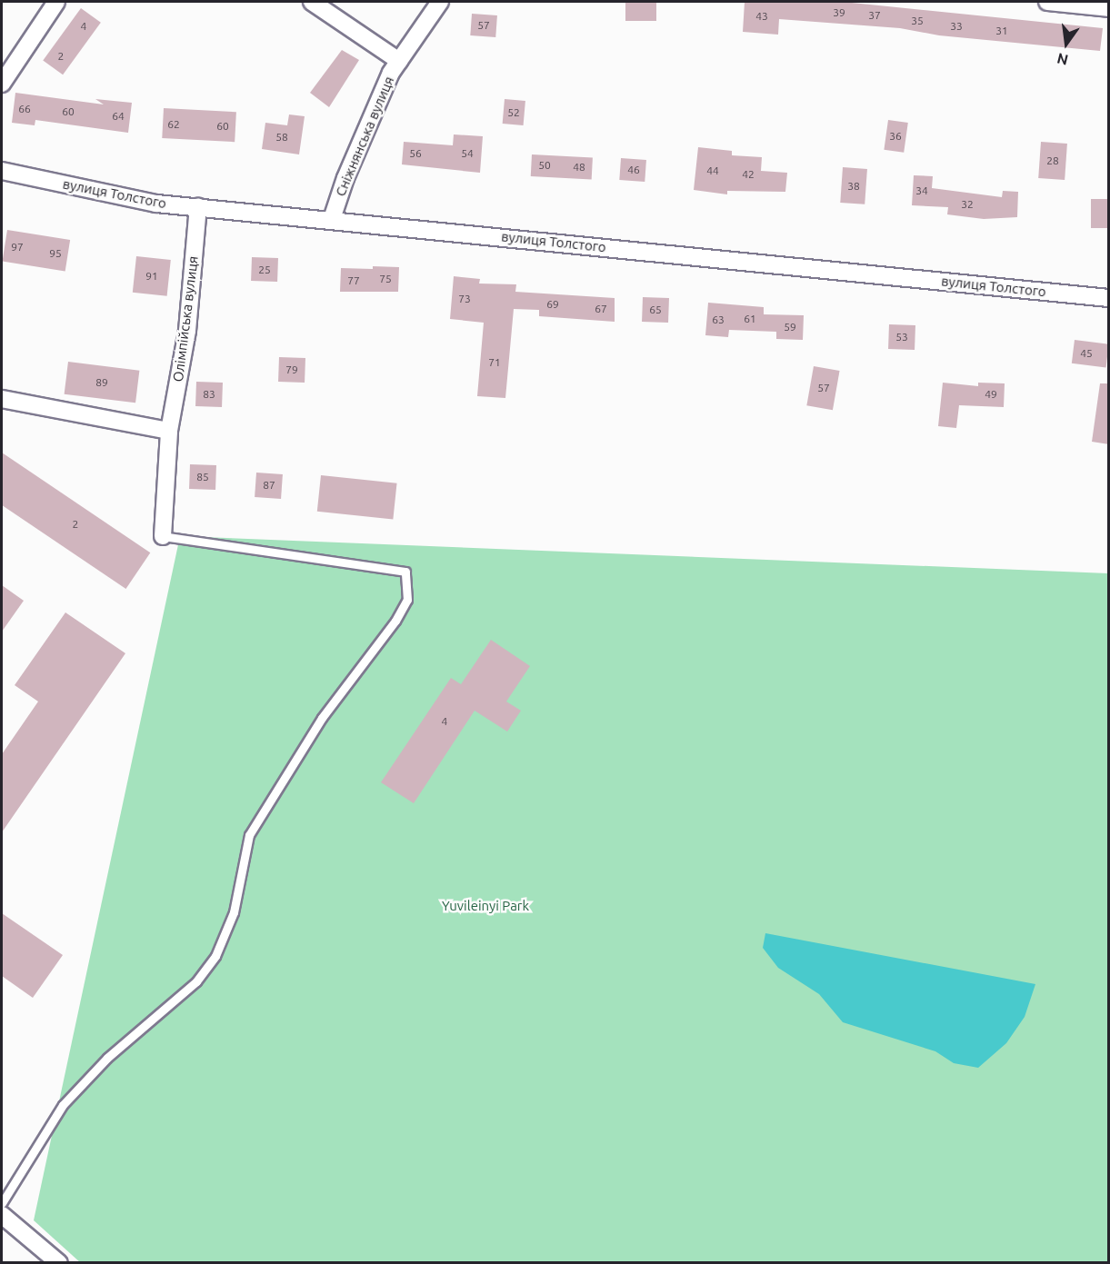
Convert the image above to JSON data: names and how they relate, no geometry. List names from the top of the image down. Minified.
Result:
{"streets":{"street":["Сніжнянська вулиця","вулиця Толстого","Олімпійська вулиця"]},"crossings":[["Сніжнянська вулиця","вулиця Толстого"],["вулиця Толстого","Олімпійська вулиця"]],"parks":["Yuvileinyi Park"],"house_numbers":["39","37","43","35","57","4","33","31","2","66","60","52","64","62","60","36","58","56","54","28","50","48","46","44","42","38","34","32","97","95","25","91","75","77","73","69","67","65","61","63","59","53","45","71","79","89","57","83","49","85","87","2","4"],"north":"bottom"}
